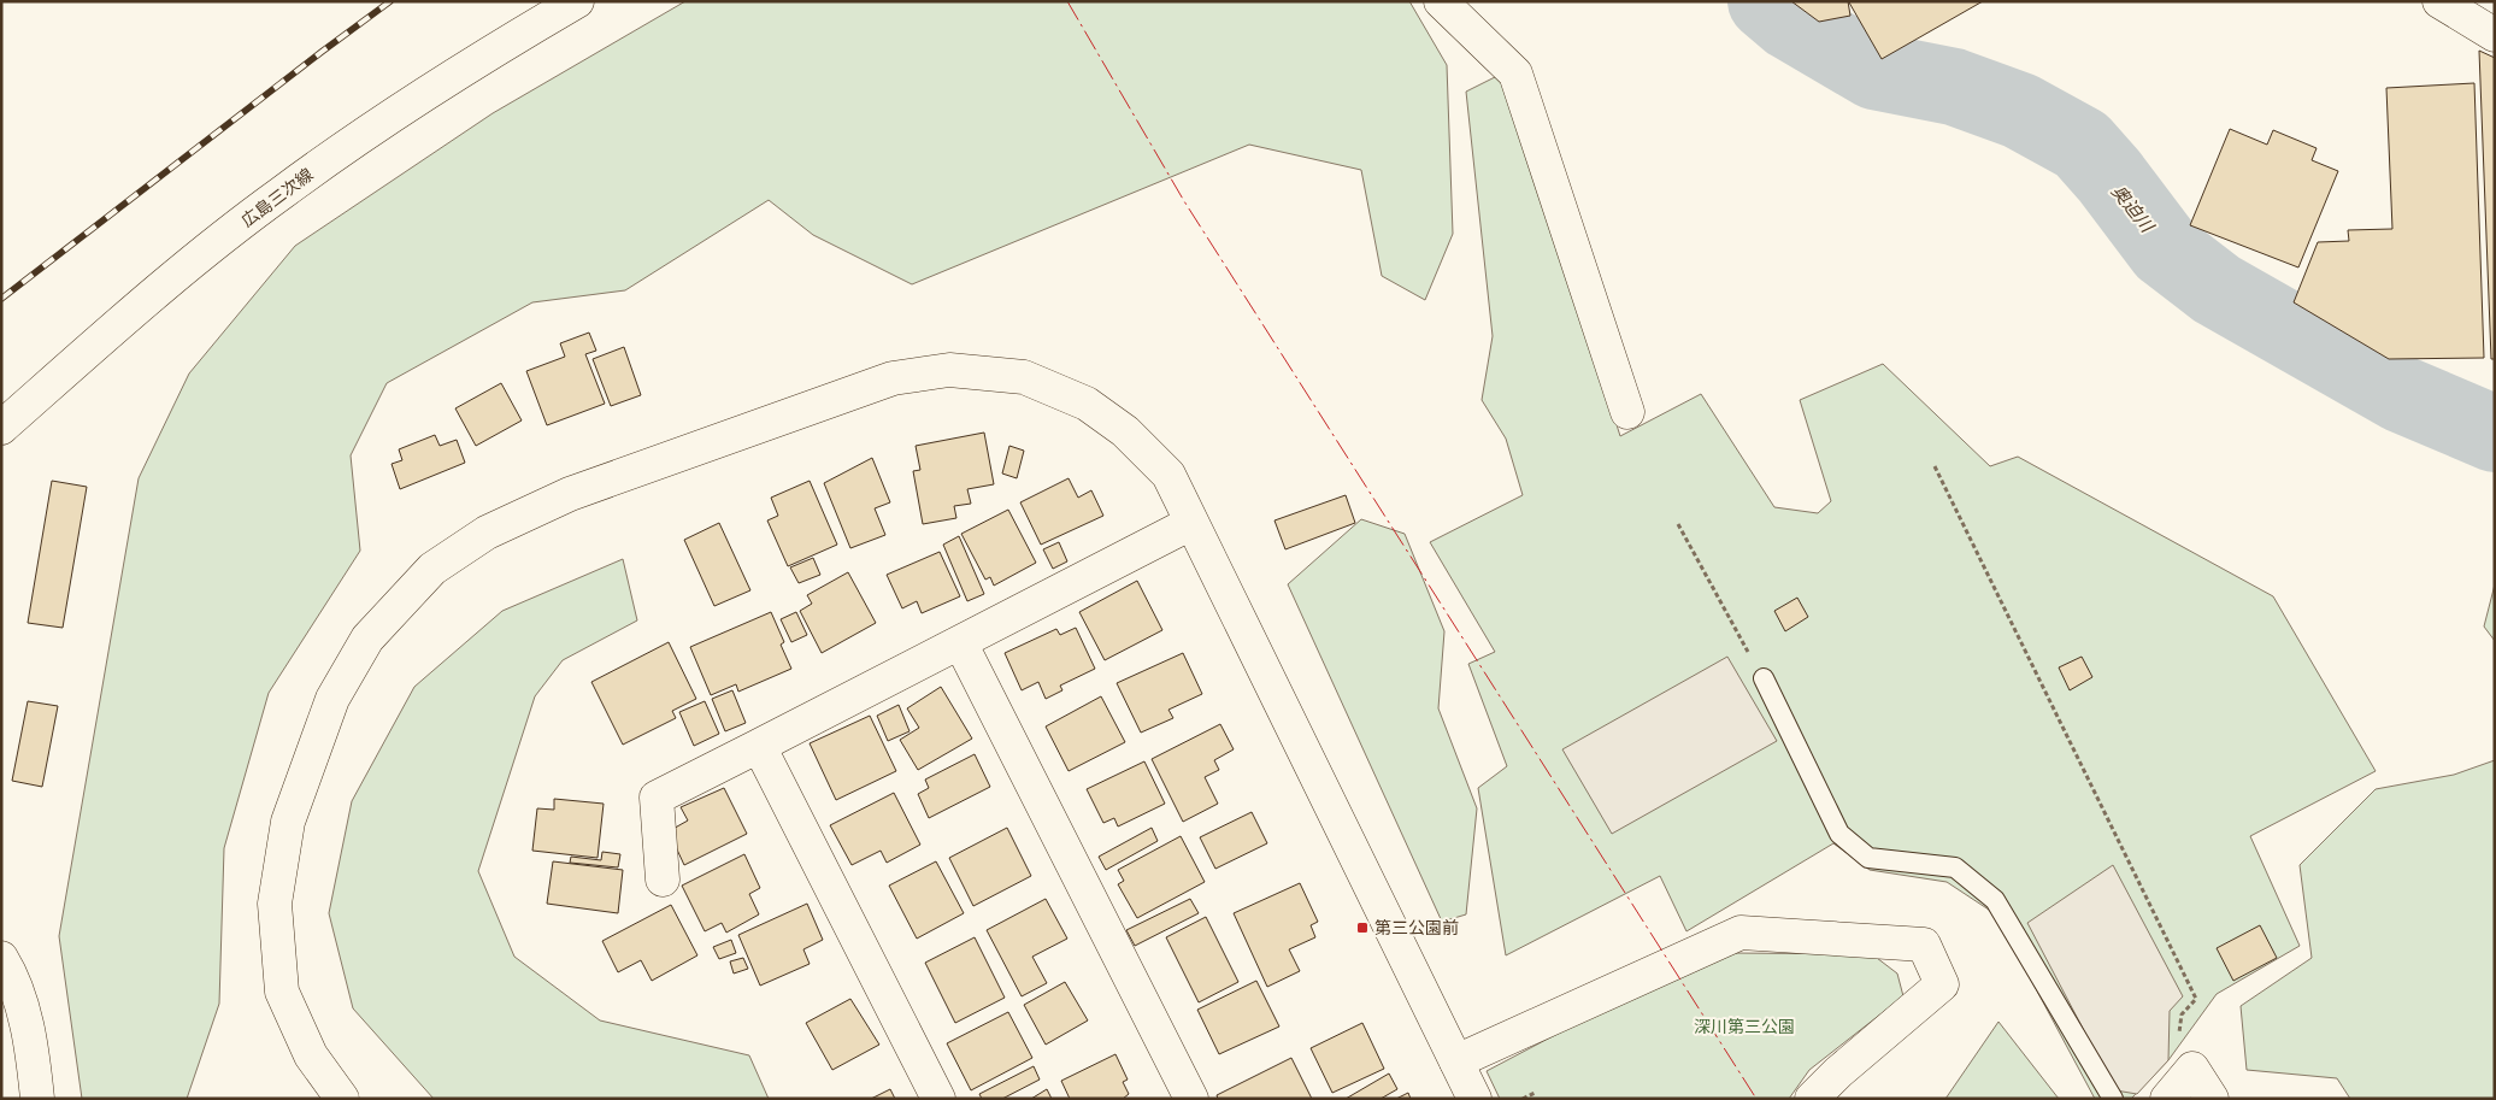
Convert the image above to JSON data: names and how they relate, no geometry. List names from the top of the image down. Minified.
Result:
{"streets":{"street":["広島三次線"]},"water":["奥迫川"],"parks":["深川第三公園"],"places":{"transit":["第三公園前"]}}
